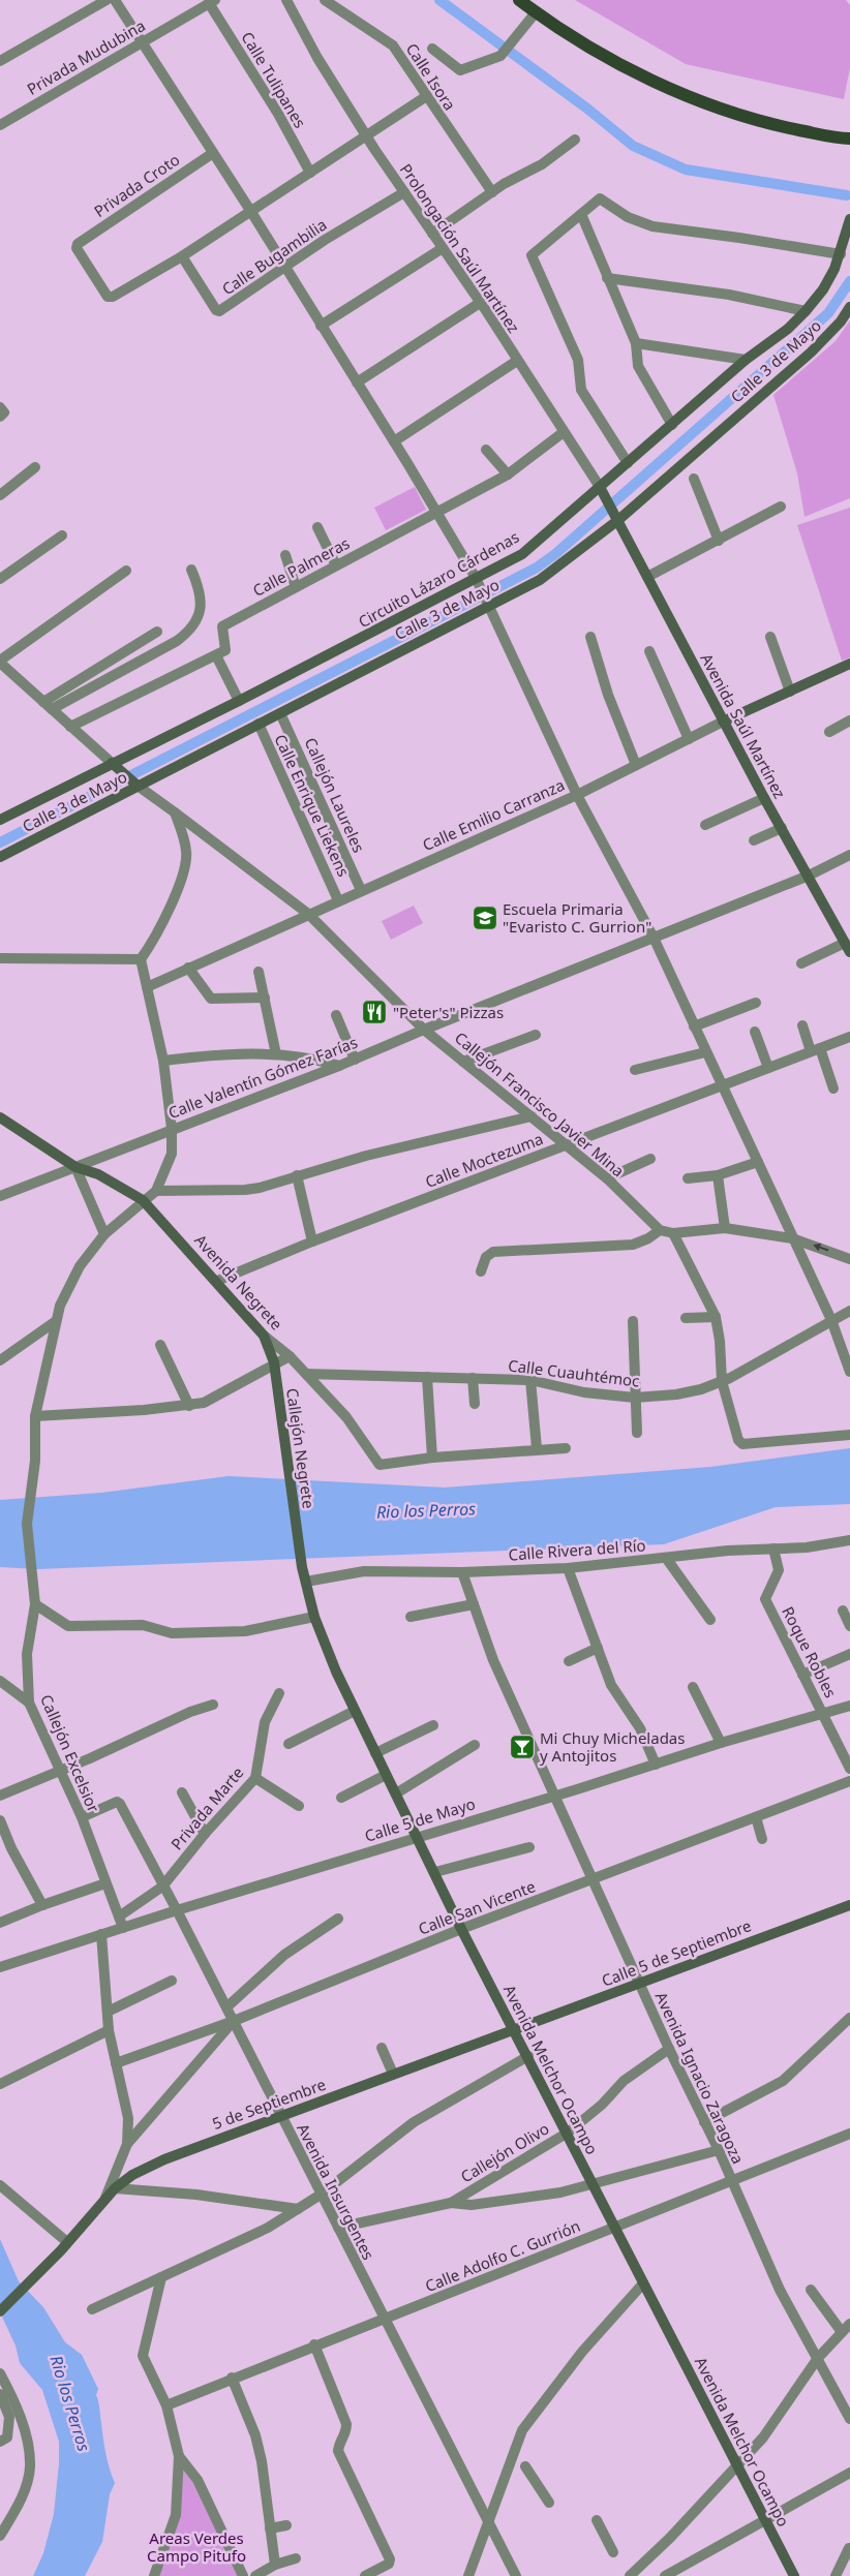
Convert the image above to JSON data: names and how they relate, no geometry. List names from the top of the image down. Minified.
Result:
{"streets":{"main road":["Prolongación Saúl Martínez","Calle 3 de Mayo","Circuito Lázaro Cárdenas","Avenida Saúl Martínez","Calle Emilio Carranza","Avenida Negrete","Callejón Negrete","Calle 5 de Septiembre","Avenida Melchor Ocampo","5 de Septiembre"],"street":["Privada Mudubina","Calle Isora","Calle Tulipanes","Privada Croto","Calle Bugambilia","Calle Palmeras","Callejón Laureles","Calle Enrique Liekens","Calle Valentín Gómez Farías","Callejón Francisco Javier Mina","Calle Moctezuma","Calle Cuauhtémoc","Calle Rivera del Río","Roque Robles","Callejón Excelsior","Privada Marte","Calle 5 de Mayo","Calle San Vicente","Avenida Ignacio Zaragoza","Callejón Olivo","Avenida Insurgentes","Calle Adolfo C. Gurrión"]},"crossings":[["Privada Mudubina","Calle Tulipanes"],["Privada Croto","Calle Bugambilia"],["Prolongación Saúl Martínez","Calle Bugambilia"],["Prolongación Saúl Martínez","Calle 3 de Mayo"],["Prolongación Saúl Martínez","Calle Palmeras"],["Prolongación Saúl Martínez","Circuito Lázaro Cárdenas"],["Prolongación Saúl Martínez","Avenida Saúl Martínez"],["Calle 3 de Mayo","Avenida Saúl Martínez"],["Calle 3 de Mayo","Callejón Laureles"],["Calle 3 de Mayo","Calle Enrique Liekens"],["Calle 3 de Mayo","Callejón Francisco Javier Mina"],["Avenida Saúl Martínez","Calle Emilio Carranza"],["Avenida Saúl Martínez","Calle Valentín Gómez Farías"],["Callejón Laureles","Calle Emilio Carranza"],["Calle Enrique Liekens","Calle Emilio Carranza"],["Calle Emilio Carranza","Callejón Francisco Javier Mina"],["Calle Valentín Gómez Farías","Callejón Francisco Javier Mina"],["Calle Valentín Gómez Farías","Avenida Negrete"],["Callejón Francisco Javier Mina","Calle Moctezuma"],["Calle Moctezuma","Avenida Negrete"],["Avenida Negrete","Calle Cuauhtémoc"],["Avenida Negrete","Callejón Negrete"],["Avenida Negrete","Callejón Excelsior"],["Callejón Negrete","Avenida Melchor Ocampo"],["Calle Rivera del Río","Roque Robles"],["Calle Rivera del Río","Avenida Melchor Ocampo"],["Calle Rivera del Río","Avenida Ignacio Zaragoza"],["Roque Robles","Calle 5 de Mayo"],["Callejón Excelsior","Privada Marte"],["Callejón Excelsior","Calle 5 de Mayo"],["Callejón Excelsior","Avenida Insurgentes"],["Privada Marte","Avenida Insurgentes"],["Calle 5 de Mayo","Avenida Melchor Ocampo"],["Calle 5 de Mayo","Avenida Ignacio Zaragoza"],["Calle 5 de Mayo","Avenida Insurgentes"],["Calle San Vicente","Avenida Melchor Ocampo"],["Calle San Vicente","Avenida Ignacio Zaragoza"],["Calle San Vicente","Avenida Insurgentes"],["Calle 5 de Septiembre","Avenida Melchor Ocampo"],["Calle 5 de Septiembre","Avenida Ignacio Zaragoza"],["Calle 5 de Septiembre","5 de Septiembre"],["Avenida Melchor Ocampo","5 de Septiembre"],["Avenida Melchor Ocampo","Callejón Olivo"],["Avenida Melchor Ocampo","Calle Adolfo C. Gurrión"],["Avenida Ignacio Zaragoza","Callejón Olivo"],["Avenida Ignacio Zaragoza","Calle Adolfo C. Gurrión"],["5 de Septiembre","Avenida Insurgentes"],["Avenida Insurgentes","Calle Adolfo C. Gurrión"]],"water":["Rio los Perros"],"parks":["Areas Verdes Campo Pitufo"],"places":{"school or university":["Escuela Primaria \"Evaristo C. Gurrion\""],"restaurant":["\"Peter's\" Pizzas"],"bar":["Mi Chuy Micheladas y Antojitos"]}}
